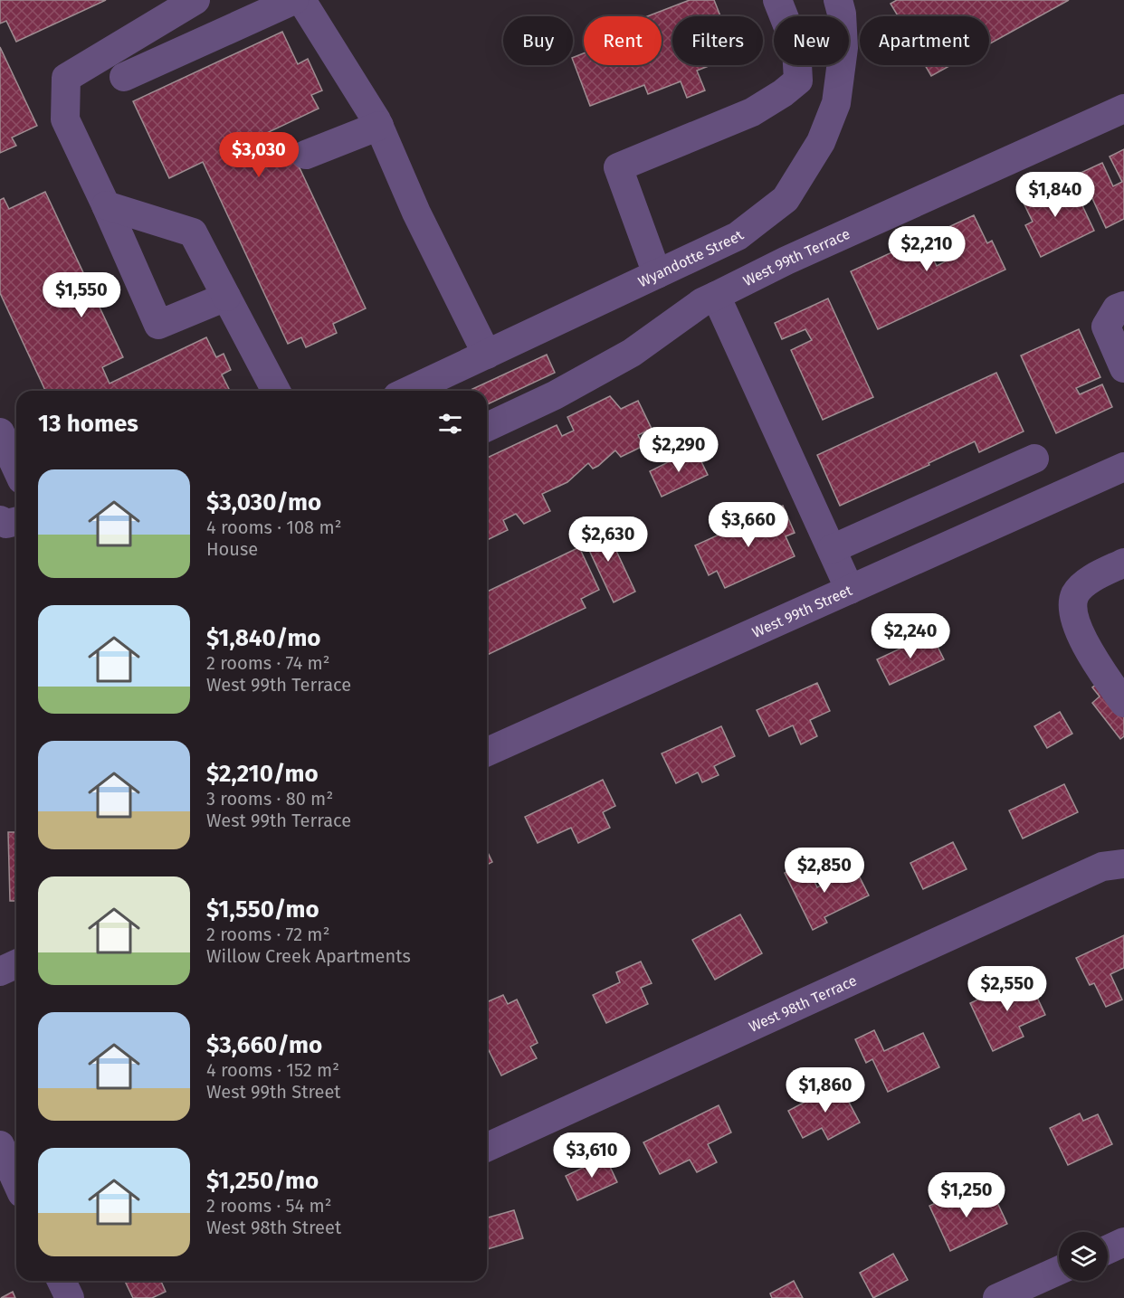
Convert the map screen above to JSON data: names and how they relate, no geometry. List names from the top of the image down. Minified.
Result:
{"streets":{"street":["Wyandotte Street","West 99th Terrace","West 99th Street","West 98th Terrace"]},"page":{"chip":["Buy","Rent","Filters","New","Apartment"],"price":["$3,030","$1,840","$2,210","$1,550","$2,290","$3,660","$2,630","$2,240","$2,850","$2,550","$1,860","$3,610","$1,250"],"heading":"13 homes","list":[{"name":"$3,030/mo","note":"4 rooms · 108 m² · House"},{"name":"$1,840/mo","note":"2 rooms · 74 m² · West 99th Terrace"},{"name":"$2,210/mo","note":"3 rooms · 80 m² · West 99th Terrace"},{"name":"$1,550/mo","note":"2 rooms · 72 m² · Willow Creek Apartments"},{"name":"$3,660/mo","note":"4 rooms · 152 m² · West 99th Street"},{"name":"$1,250/mo","note":"2 rooms · 54 m² · West 98th Street"}]}}
